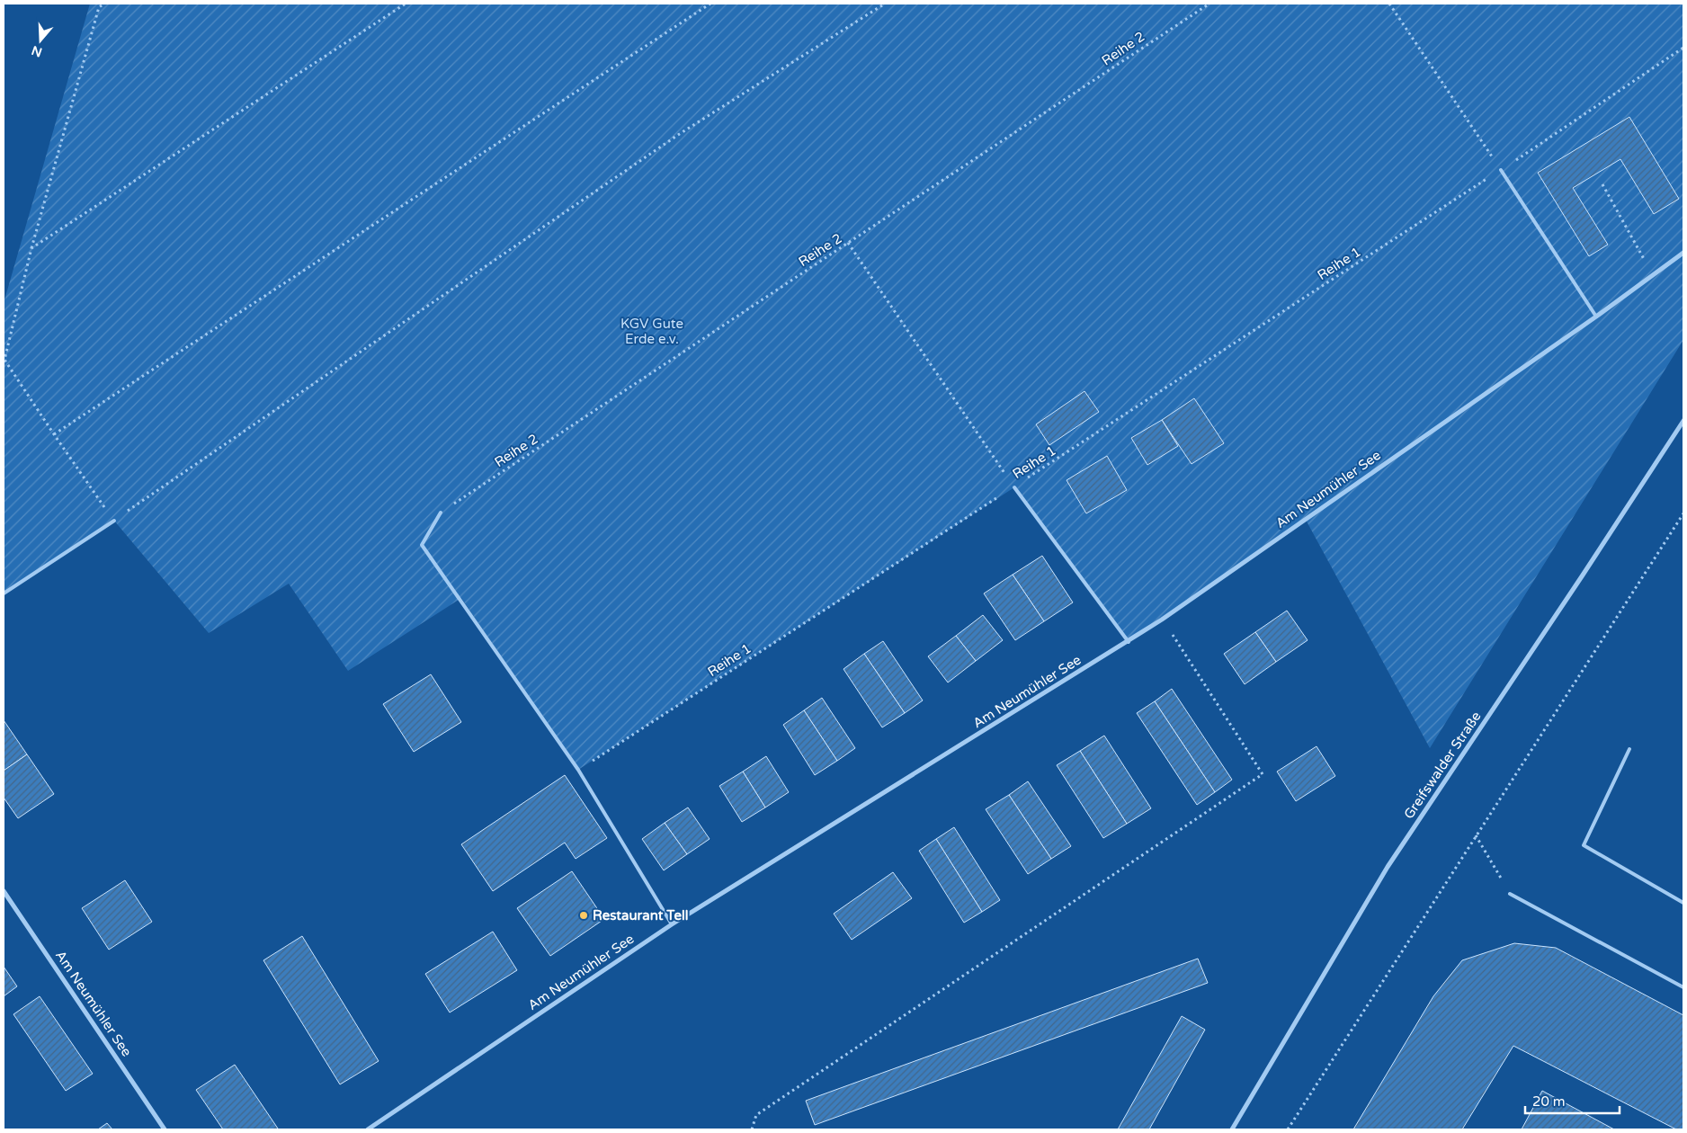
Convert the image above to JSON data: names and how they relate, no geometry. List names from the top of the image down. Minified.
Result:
{"streets":{"street":["Am Neumühler See","Greifswalder Straße"],"path":["Reihe 2","Reihe 1"]},"parks":["KGV Gute Erde e.v."],"places":["Restaurant Tell"],"scale_bar":"20 m","north":"bottom"}
